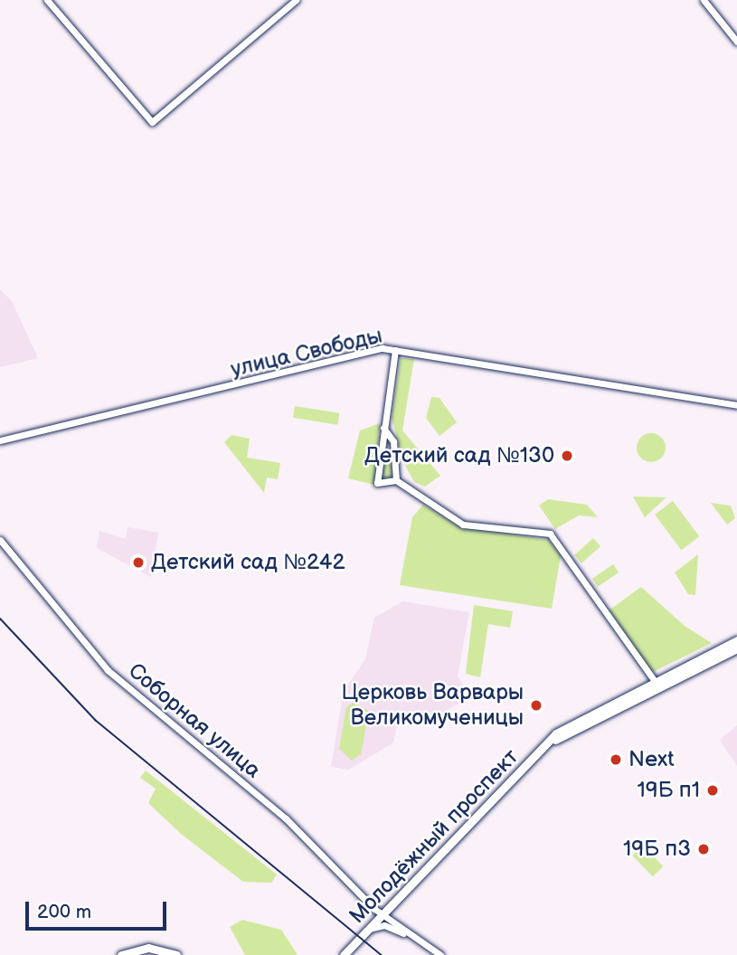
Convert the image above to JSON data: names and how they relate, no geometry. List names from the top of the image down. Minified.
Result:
{"streets":{"main road":["Молодёжный проспект"],"street":["улица Свободы","Соборная улица"]},"crossings":[["Соборная улица","Молодёжный проспект"]],"places":["Детский сад №130","Детский сад №242","Церковь Варвары Великомученицы","Next","19Б п1","19Б п3"],"scale_bar":"200 m"}
